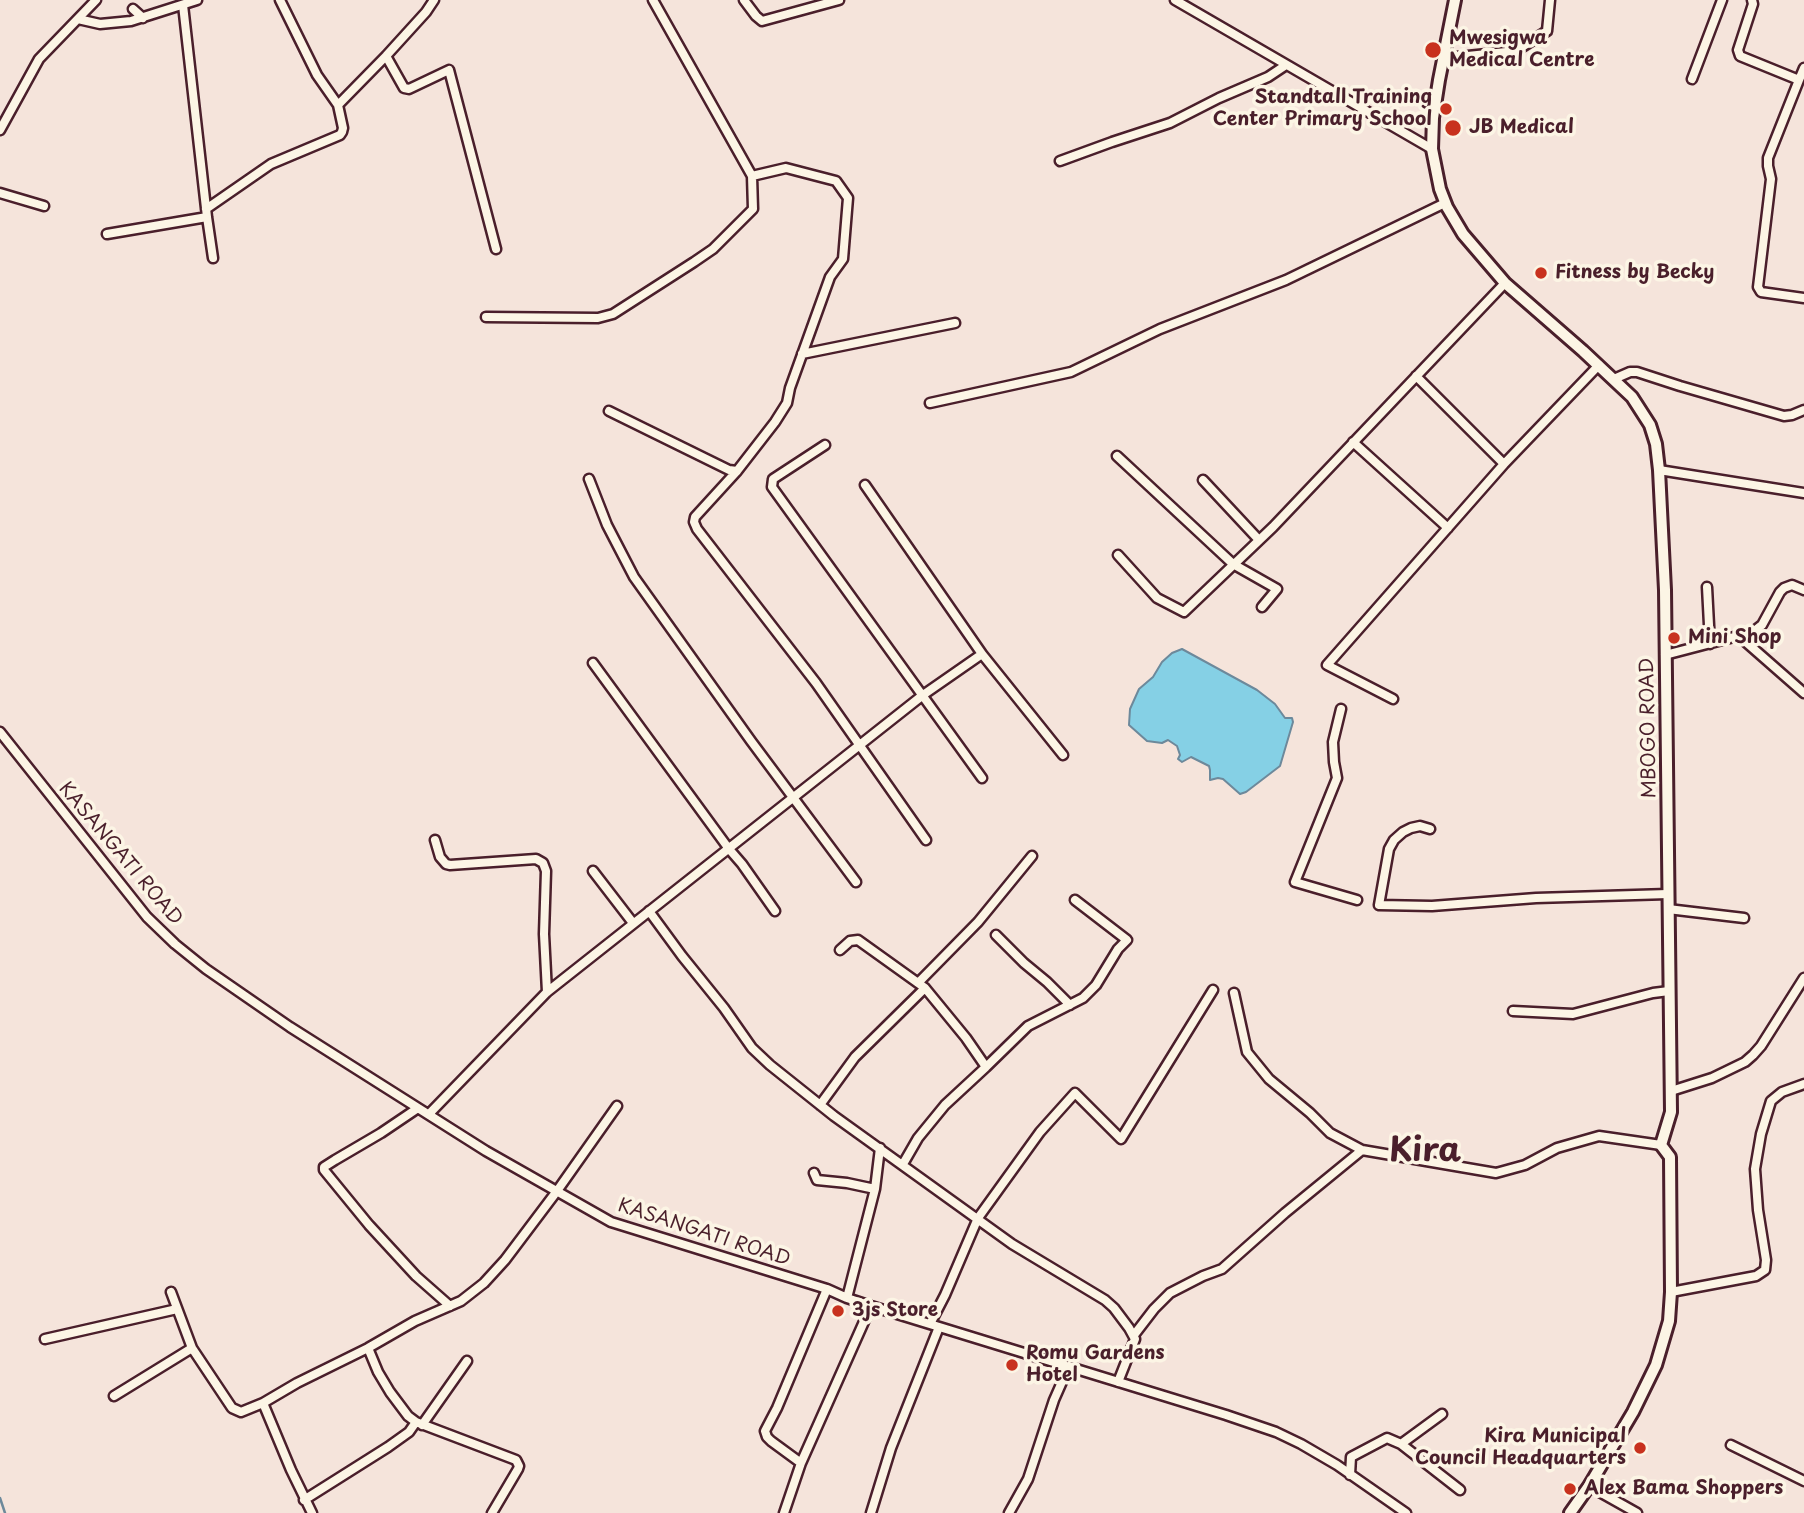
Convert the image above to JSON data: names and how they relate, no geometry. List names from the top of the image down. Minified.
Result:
{"streets":{"main road":["MBOGO ROAD"],"street":["KASANGATI ROAD"]},"districts":["Kira"],"places":["Mwesigwa Medical Centre","Standtall Training Center Primary School","JB Medical","Fitness by Becky","Mini Shop","3js Store","Romu Gardens Hotel","Kira Municipal Council Headquarters","Alex Bama Shoppers"]}
